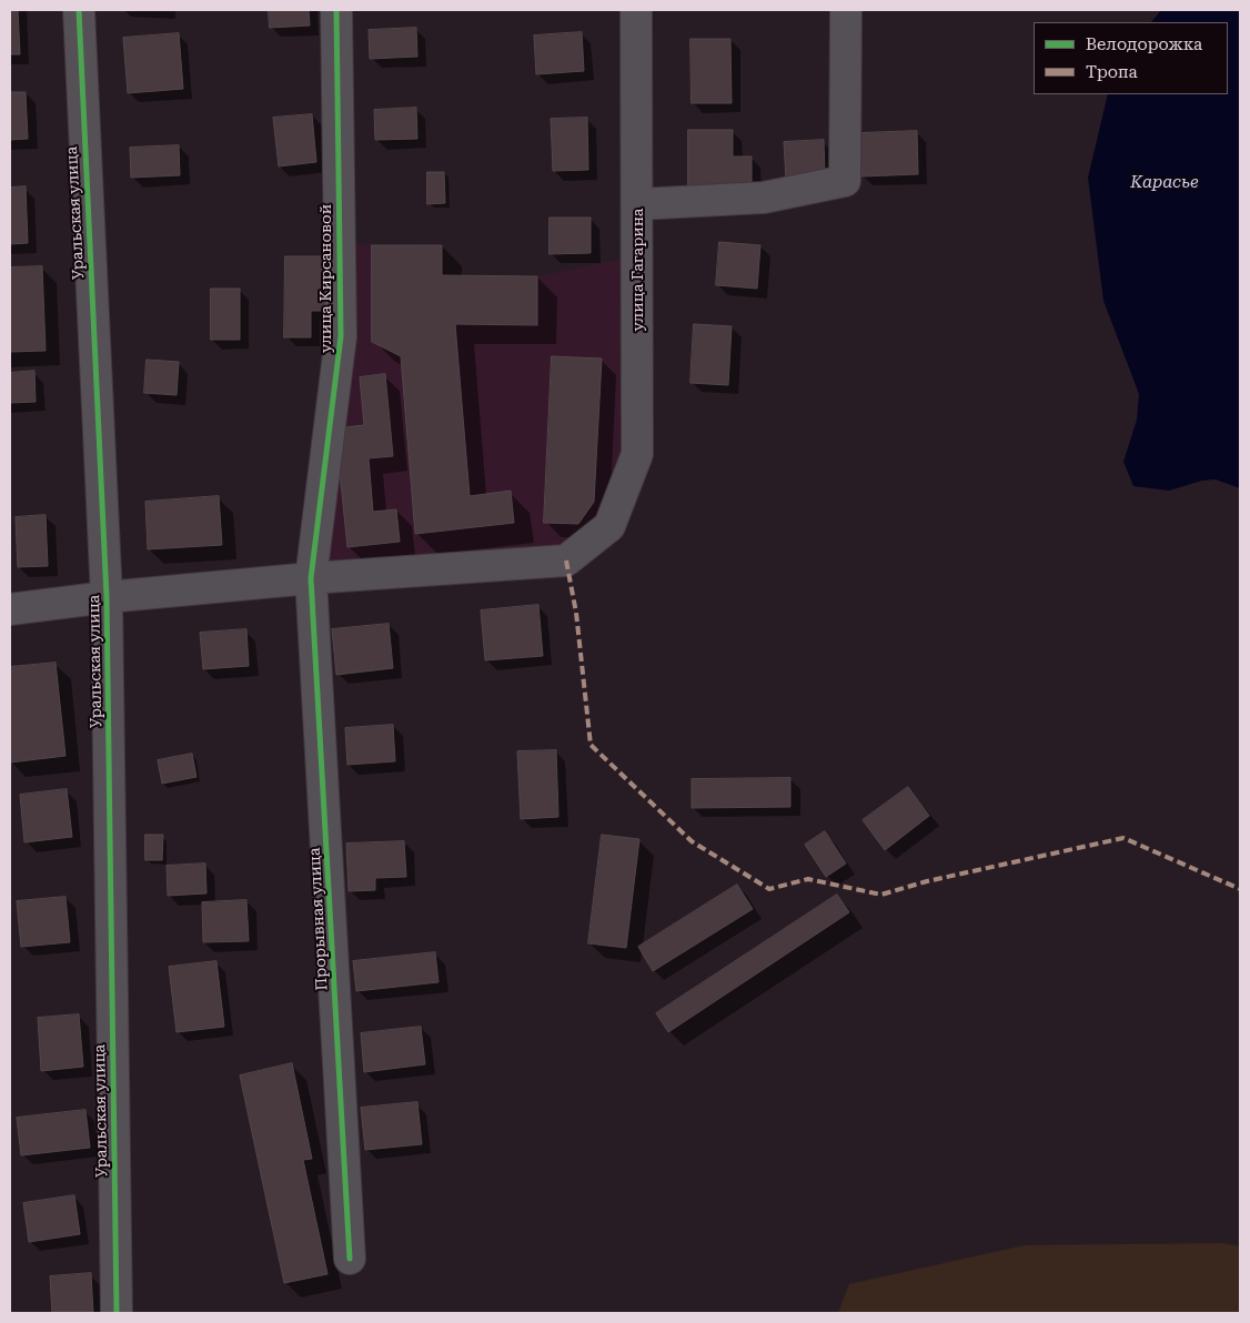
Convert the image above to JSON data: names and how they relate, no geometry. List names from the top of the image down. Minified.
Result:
{"streets":{"street":["Уральская улица","улица Гагарина","улица Кирсановой","Прорывная улица"]},"crossings":[["улица Гагарина","улица Кирсановой"],["улица Гагарина","Прорывная улица"],["улица Кирсановой","Прорывная улица"]],"water":["Карасье"],"legend":["Велодорожка","Тропа"]}
